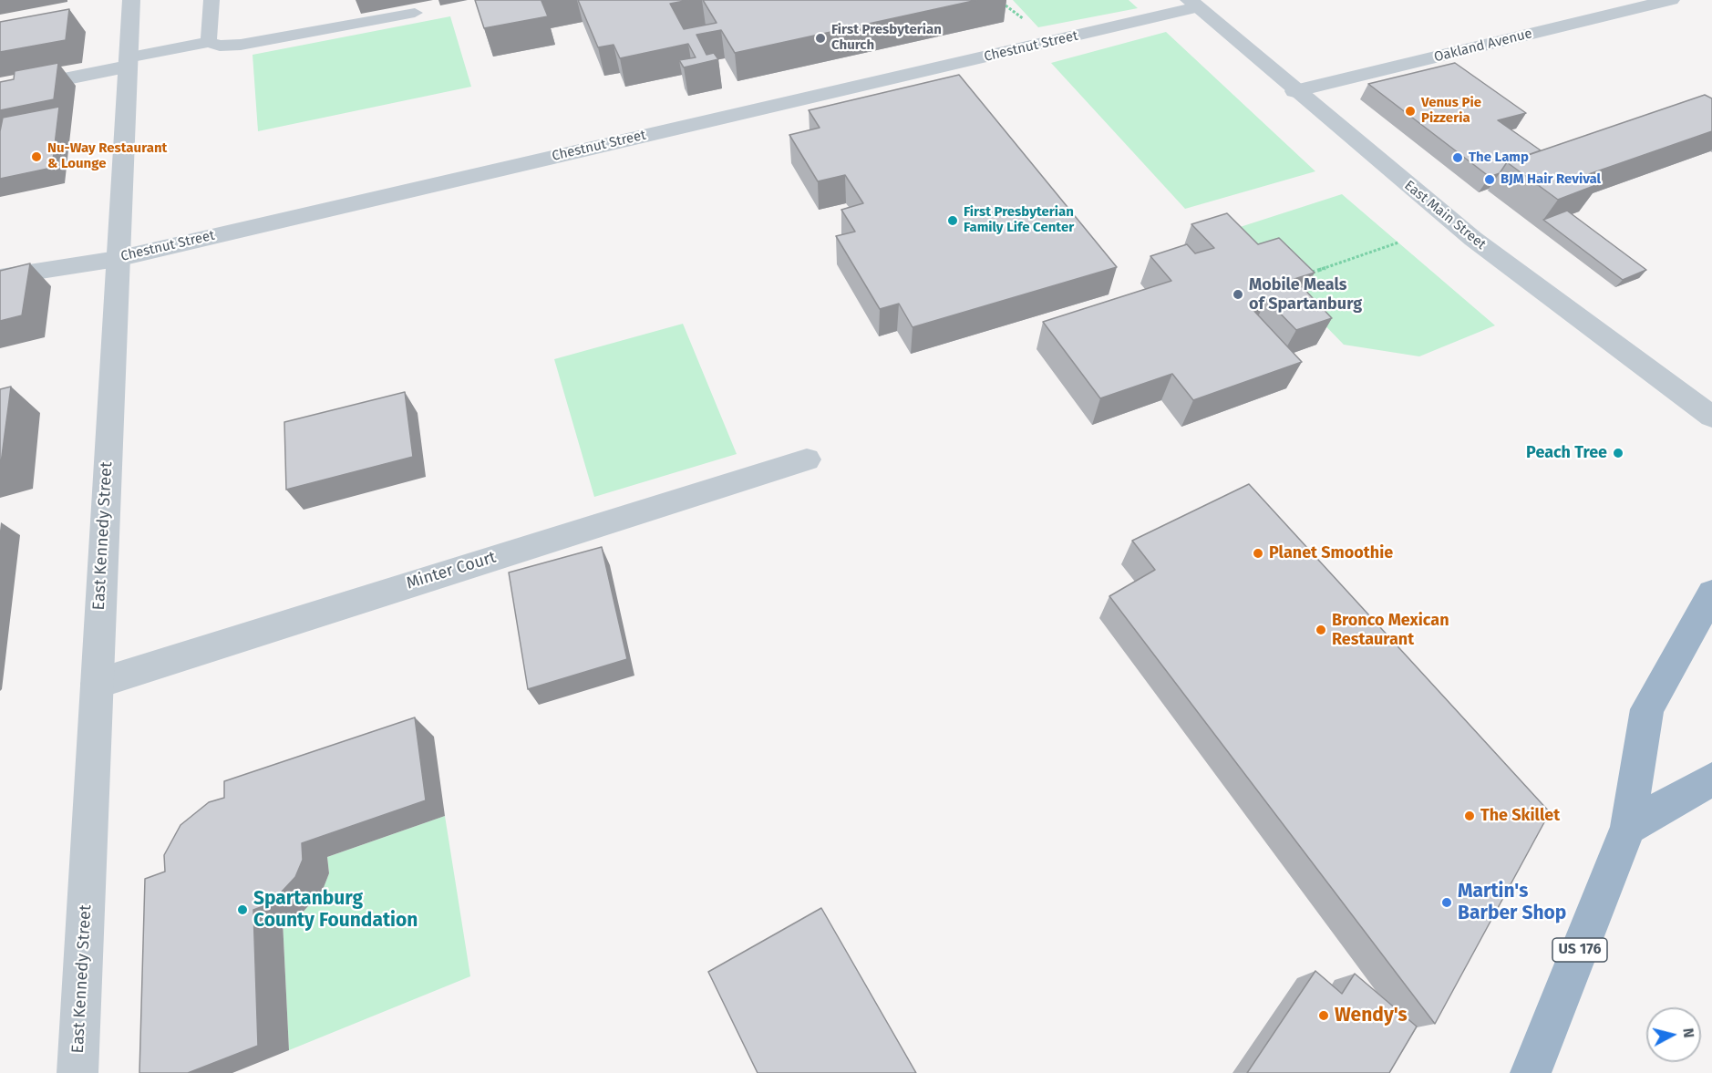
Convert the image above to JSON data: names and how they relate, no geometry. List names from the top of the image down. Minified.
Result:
{"streets":{"highway":["US 176"],"street":["Oakland Avenue","Chestnut Street","East Main Street","East Kennedy Street","Minter Court"]},"crossings":[["Oakland Avenue","East Main Street"],["Chestnut Street","East Main Street"],["Chestnut Street","East Kennedy Street"],["East Kennedy Street","Minter Court"]],"places":["First Presbyterian Church","Venus Pie Pizzeria","Nu-Way Restaurant & Lounge","The Lamp","BJM Hair Revival","First Presbyterian Family Life Center","Mobile Meals of Spartanburg","Peach Tree","Planet Smoothie","Bronco Mexican Restaurant","The Skillet","Martin's Barber Shop","Spartanburg County Foundation","Wendy's"],"north":"right"}
